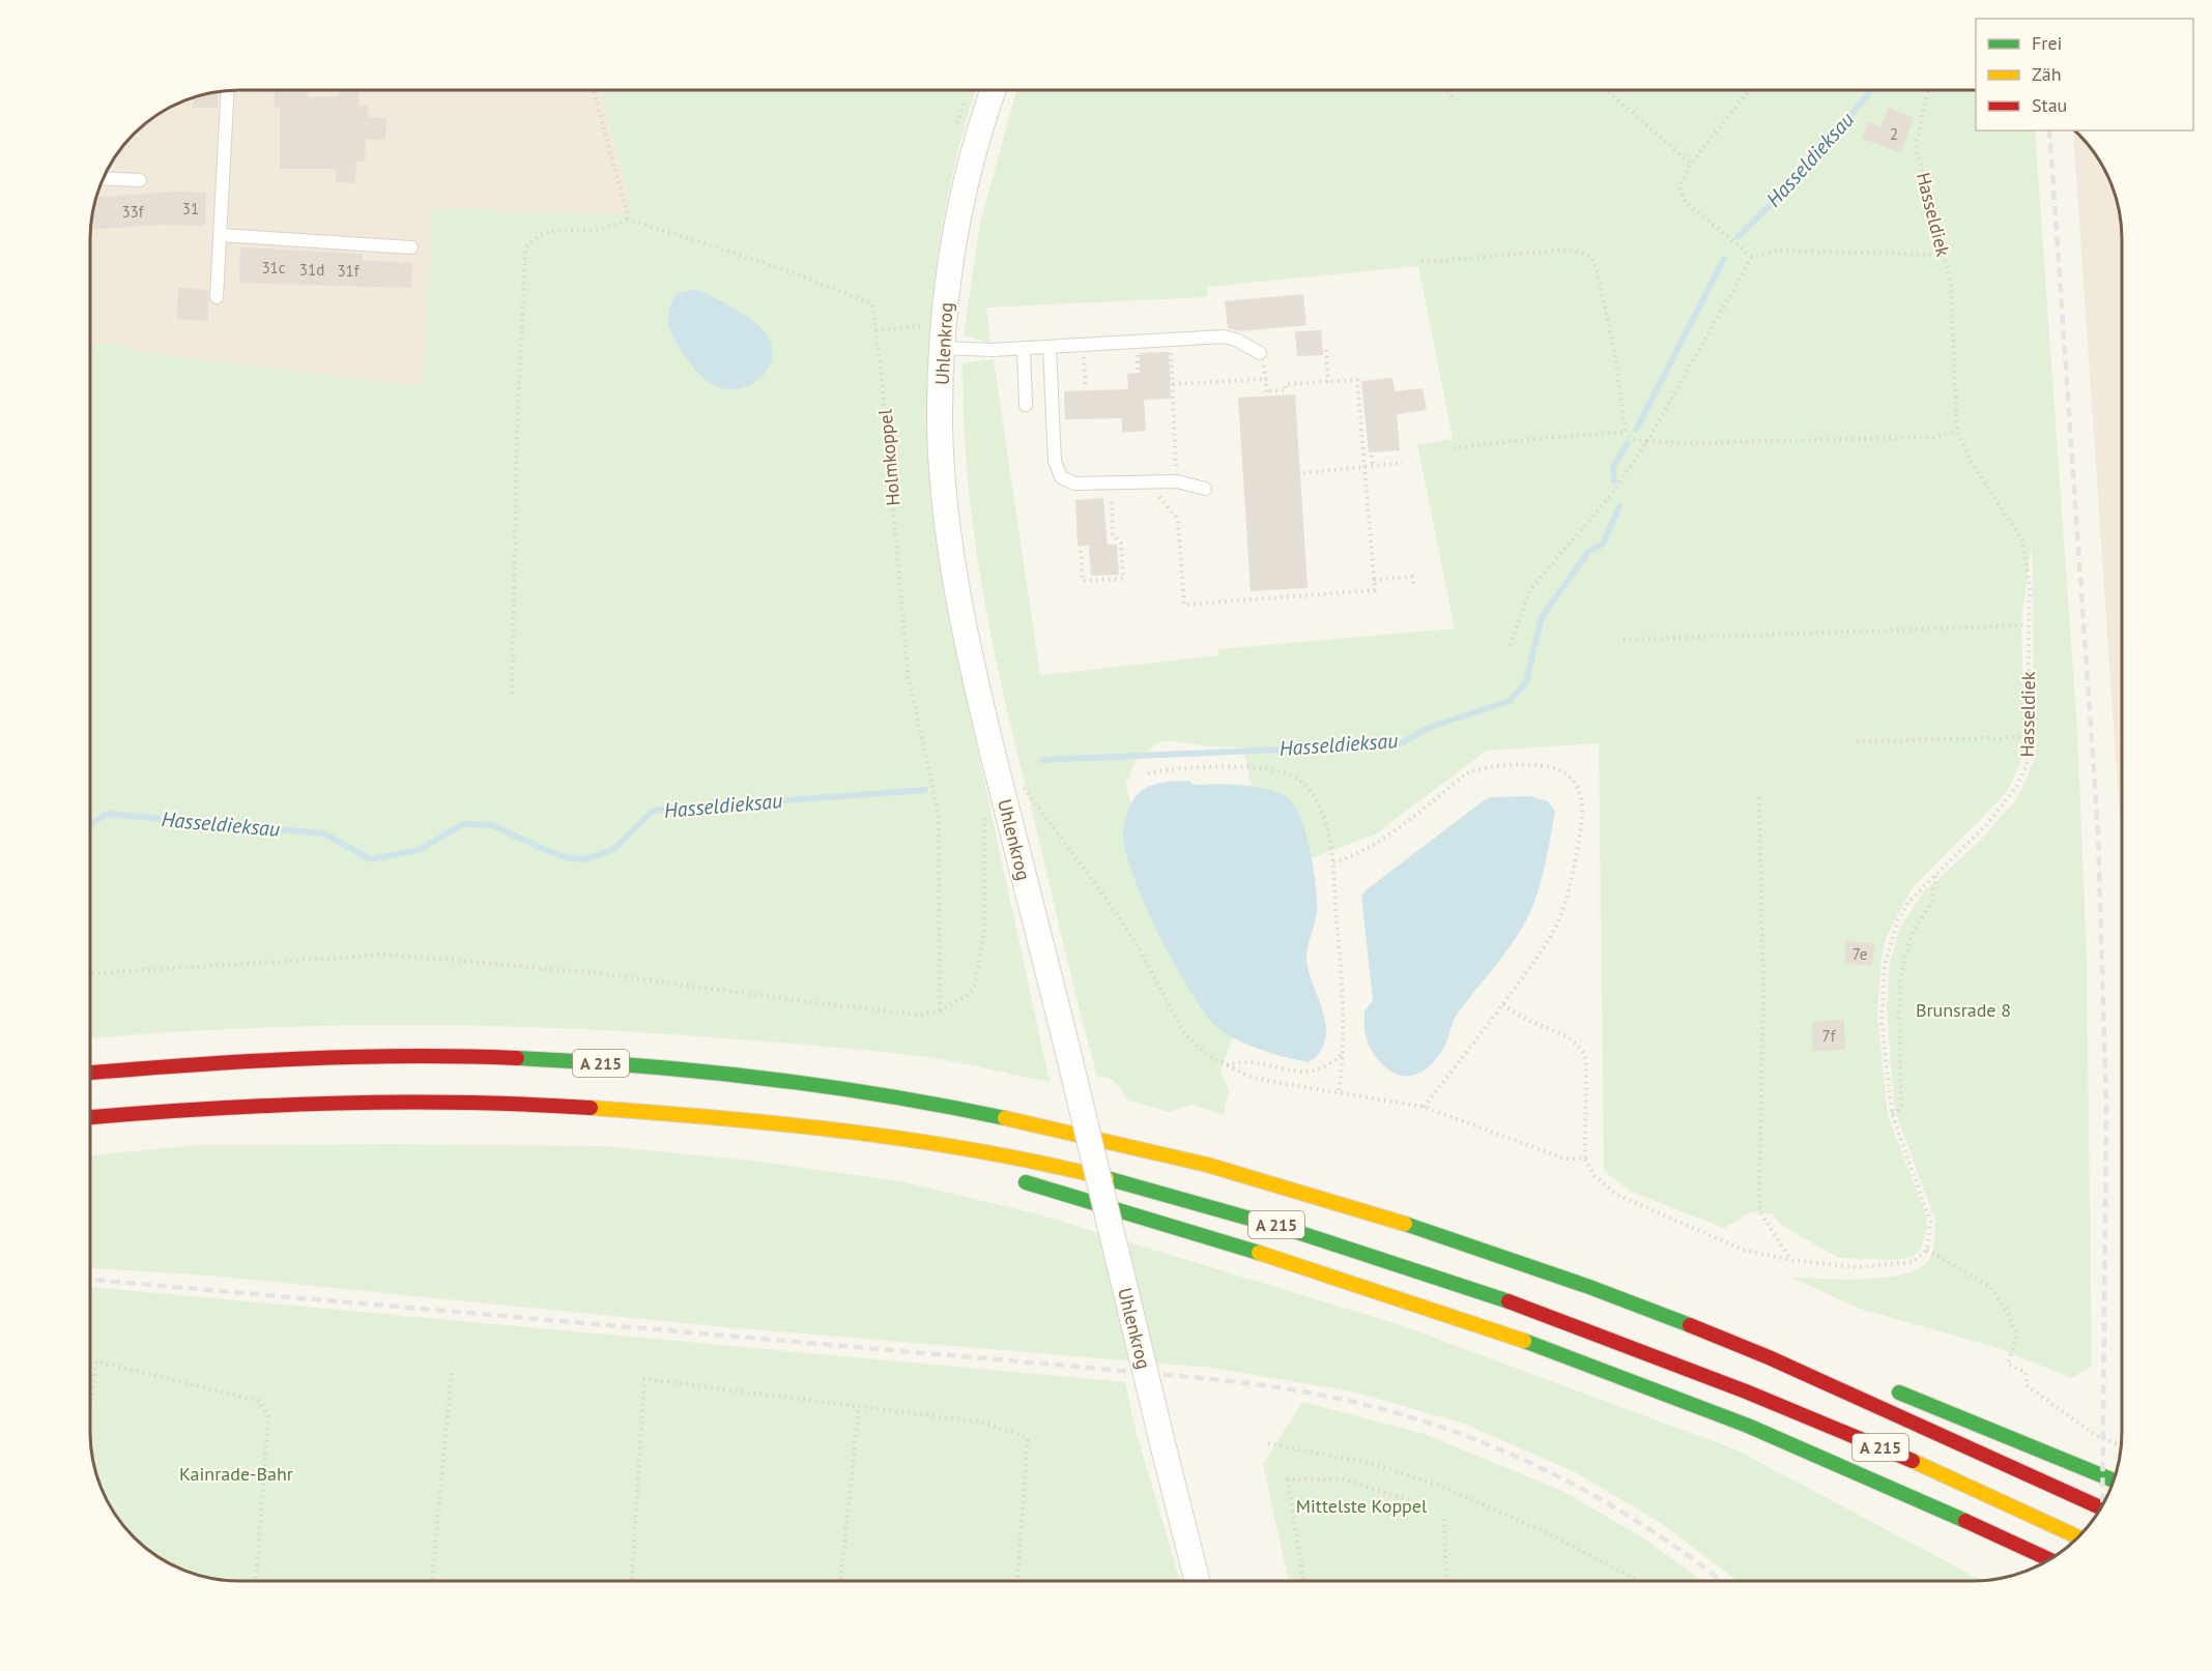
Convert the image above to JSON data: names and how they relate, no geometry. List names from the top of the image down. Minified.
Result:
{"streets":{"highway":["A 215"],"street":["Uhlenkrog"],"path":["Hasseldiek","Holmkoppel"]},"water":["Hasseldieksau"],"parks":["Brunsrade 8","Kainrade-Bahr","Mittelste Koppel"],"house_numbers":["2","31","33f","31c","31d","31f","7e","7f"],"legend":["Frei","Zäh","Stau"]}
